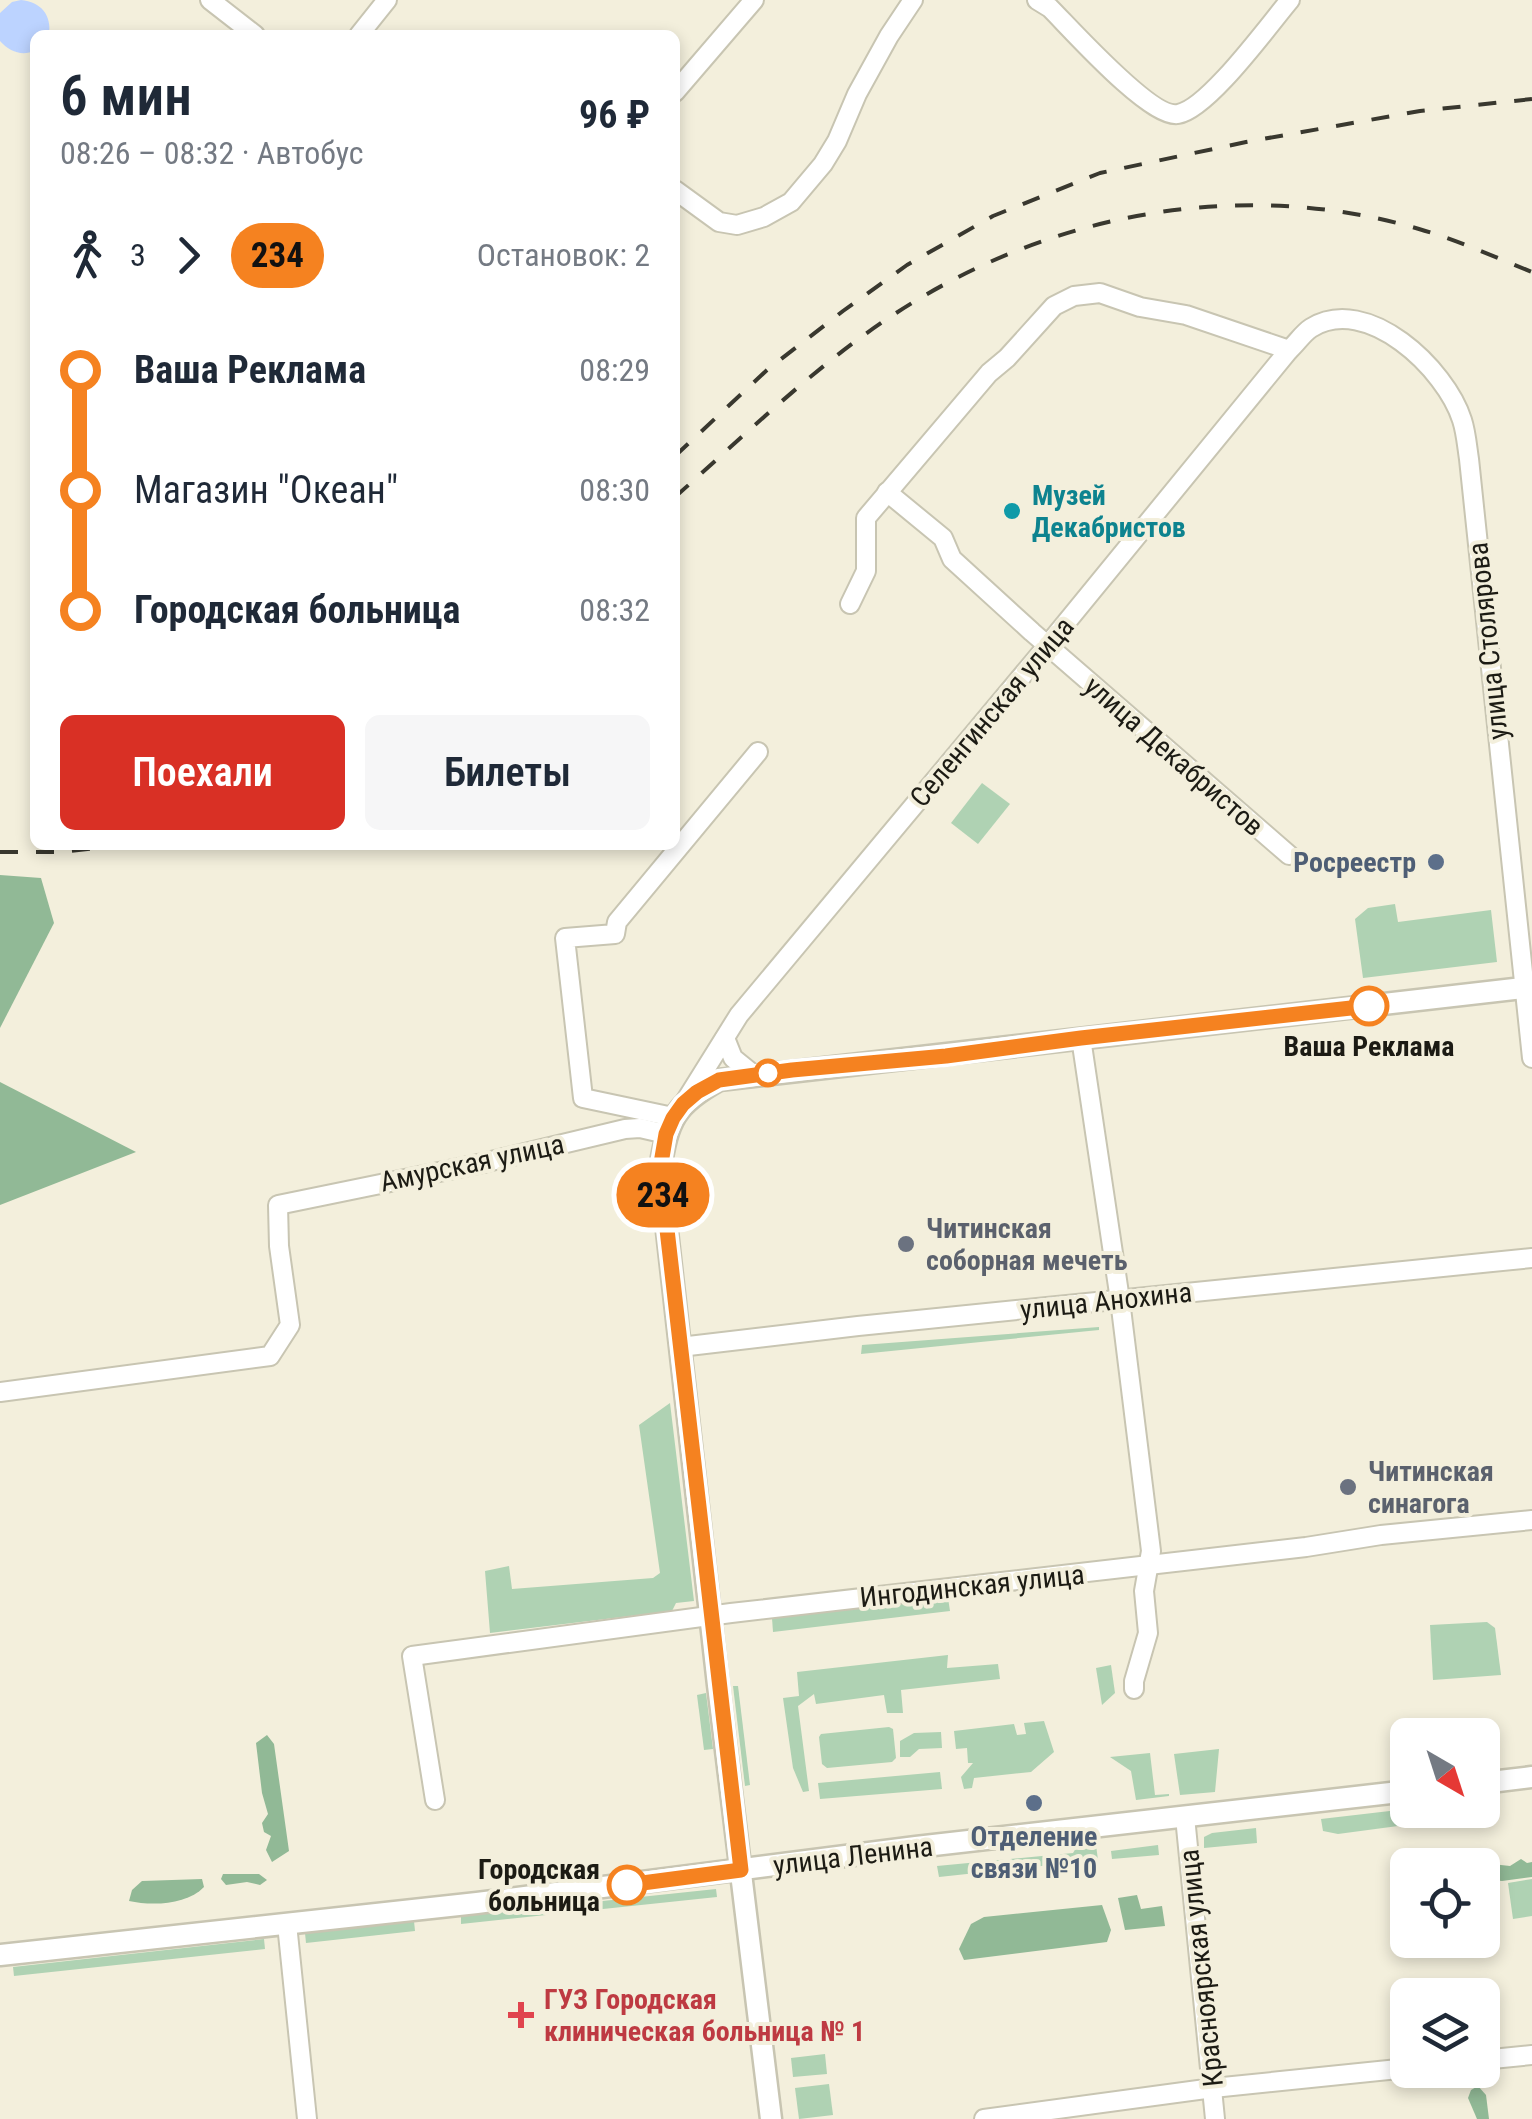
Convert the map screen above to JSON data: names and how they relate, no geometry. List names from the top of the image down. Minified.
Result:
{"streets":{"main road":["улица Ленина"],"street":["улица Столярова","Селенгинская улица","улица Декабристов","Амурская улица","улица Анохина","Ингодинская улица","Красноярская улица"]},"crossings":[["улица Столярова","Селенгинская улица"],["Селенгинская улица","улица Декабристов"],["Селенгинская улица","Амурская улица"],["улица Ленина","Красноярская улица"]],"places":{"other":["Музей Декабристов","Росреестр","Ваша Реклама","Читинская соборная мечеть","Читинская синагога","Отделение связи №10","Городская больница"],"health":["ГУЗ Городская клиническая больница № 1"]},"lines":["bus line 234"],"north":"bottom right","page":{"on_map":"234","heading":["6 мин","08:26 – 08:32 · Автобус","96 ₽"],"legs":["3","234","Остановок: 2"],"list":[{"name":"Ваша Реклама","value":"08:29"},{"name":"Магазин \"Океан\"","value":"08:30"},{"name":"Городская больница","value":"08:32"}],"buttons":["Поехали","Билеты"]}}
